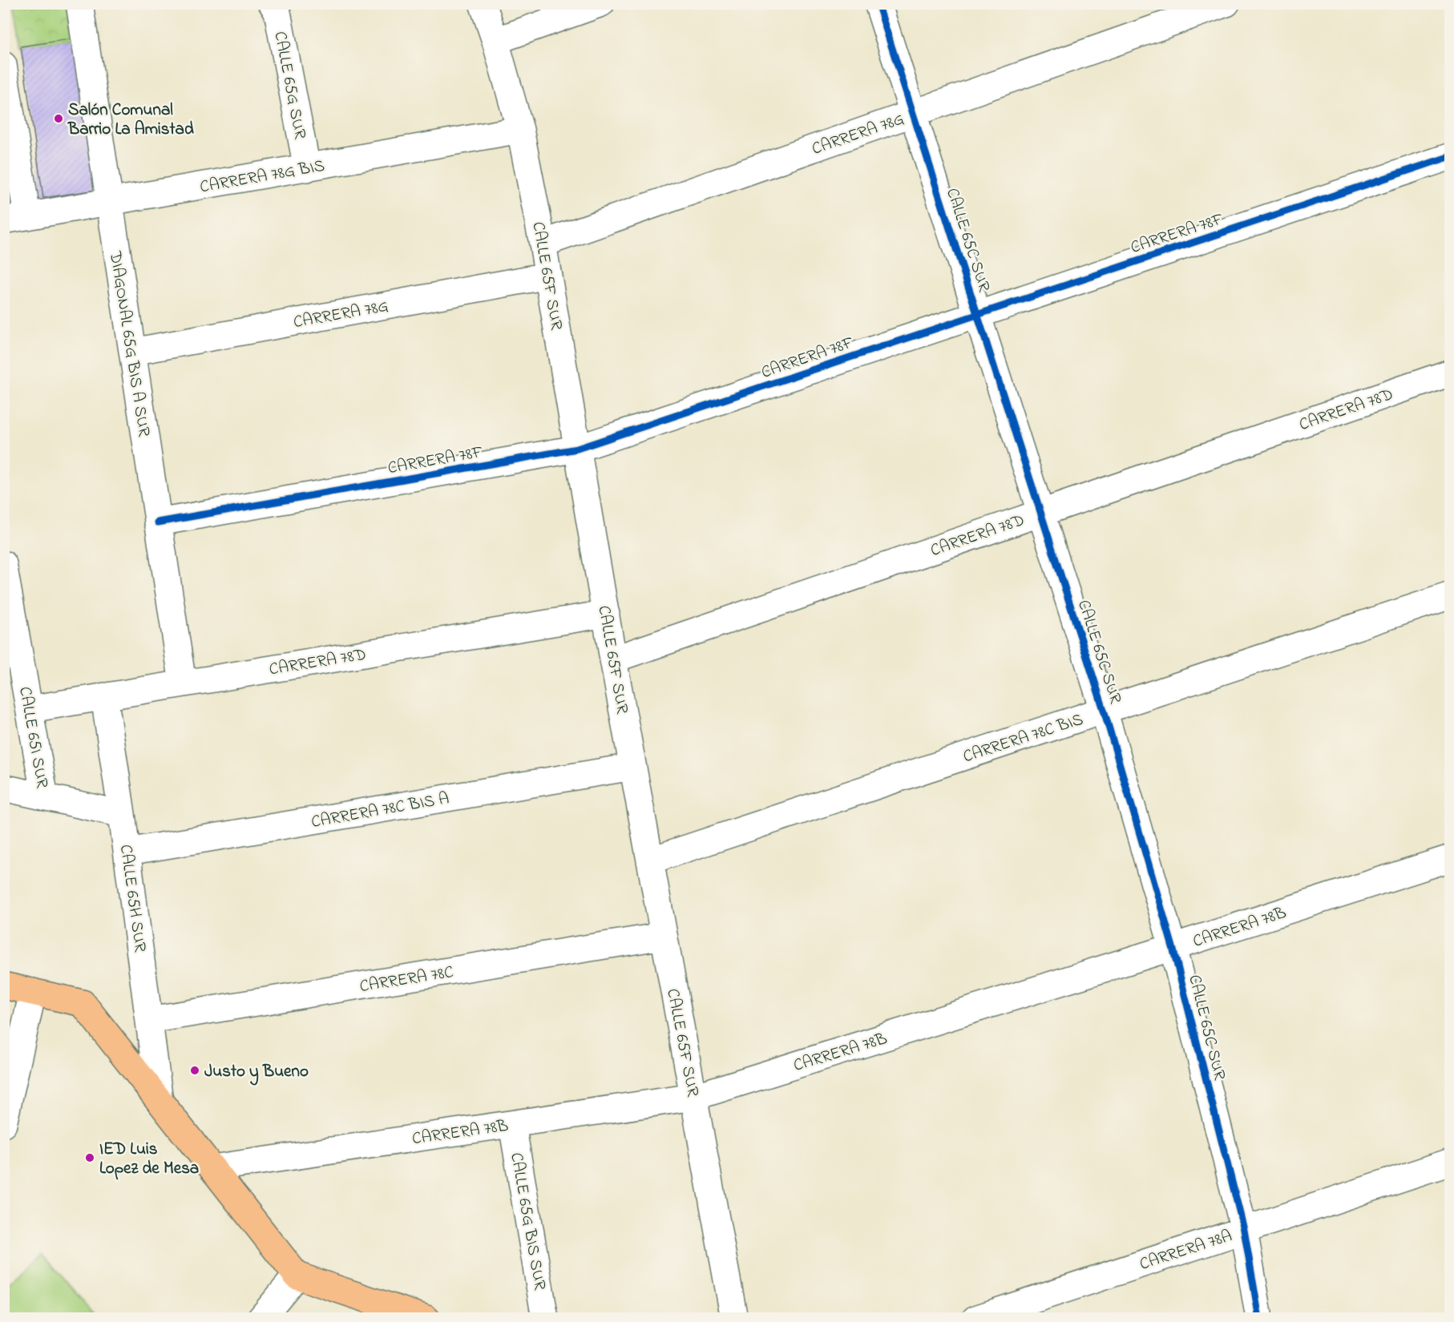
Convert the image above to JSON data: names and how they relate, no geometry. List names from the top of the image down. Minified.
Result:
{"streets":{"street":["CALLE 65G SUR","CARRERA 78G","CARRERA 78G BIS","CARRERA 78F","CALLE 65C SUR","CALLE 65F SUR","DIAGONAL 65G BIS A SUR","CARRERA 78D","CALLE 65I SUR","CARRERA 78C BIS","CARRERA 78C BIS A","CALLE 65H SUR","CARRERA 78B","CARRERA 78C","CALLE 65G BIS SUR","CARRERA 78A"]},"crossings":[["CALLE 65G SUR","CARRERA 78G BIS"],["CARRERA 78G","CALLE 65C SUR"],["CARRERA 78G","CALLE 65F SUR"],["CARRERA 78G","DIAGONAL 65G BIS A SUR"],["CARRERA 78G BIS","CALLE 65F SUR"],["CARRERA 78G BIS","DIAGONAL 65G BIS A SUR"],["CARRERA 78F","CALLE 65C SUR"],["CARRERA 78F","CALLE 65F SUR"],["CARRERA 78F","DIAGONAL 65G BIS A SUR"],["CALLE 65C SUR","CARRERA 78D"],["CALLE 65C SUR","CARRERA 78C BIS"],["CALLE 65C SUR","CARRERA 78B"],["CALLE 65C SUR","CARRERA 78A"],["CALLE 65F SUR","CARRERA 78D"],["CALLE 65F SUR","CARRERA 78C BIS"],["CALLE 65F SUR","CARRERA 78C BIS A"],["CALLE 65F SUR","CARRERA 78B"],["CALLE 65F SUR","CARRERA 78C"],["DIAGONAL 65G BIS A SUR","CARRERA 78D"],["CARRERA 78D","CALLE 65I SUR"],["CARRERA 78D","CALLE 65H SUR"],["CARRERA 78C BIS A","CALLE 65H SUR"],["CALLE 65H SUR","CARRERA 78C"],["CARRERA 78B","CALLE 65G BIS SUR"]],"places":["Salón Comunal Barrio La Amistad","Justo y Bueno","IED Luis Lopez de Mesa"]}
